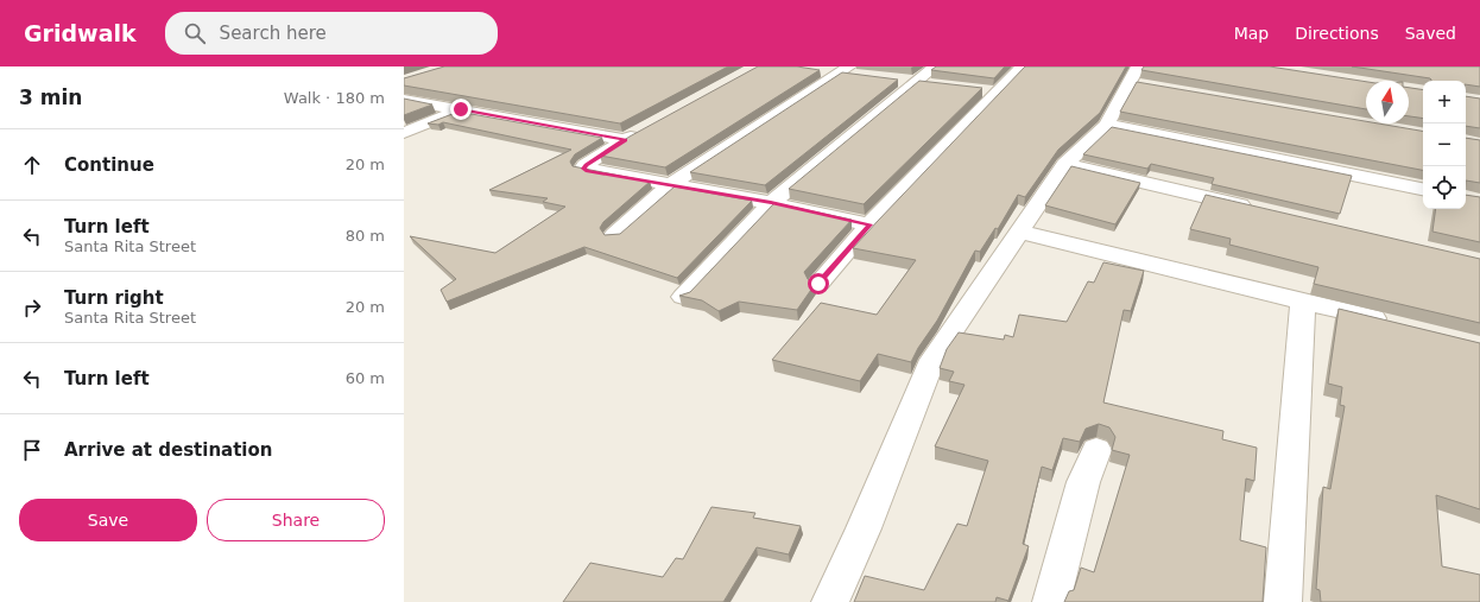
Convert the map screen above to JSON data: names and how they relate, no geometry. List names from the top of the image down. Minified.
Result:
{"north":"top","page":{"header":"Gridwalk","search":"Search here","nav":["Map","Directions","Saved"],"heading":["3 min","Walk · 180 m"],"map_buttons":["+","−"],"list":[["Continue","20 m"],["Turn left","Santa Rita Street","80 m"],["Turn right","Santa Rita Street","20 m"],["Turn left","60 m"],"Arrive at destination"],"buttons":["Save","Share"]}}
